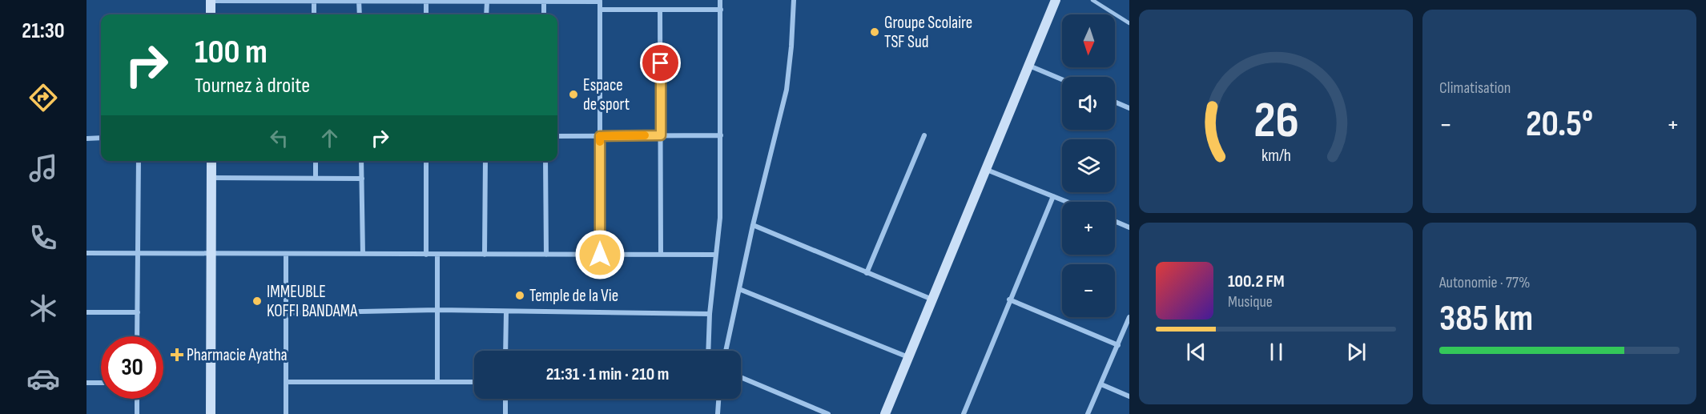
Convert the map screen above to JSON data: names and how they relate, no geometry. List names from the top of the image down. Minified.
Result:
{"places":{"other":["Groupe Scolaire TSF Sud","Espace de sport","Temple de la Vie","IMMEUBLE KOFFI BANDAMA"],"health":["Pharmacie Ayatha"]},"north":"bottom","page":{"tabs":"21:30","tile":["Climatisation",["Autonomie · 77%","385 km"]],"map_buttons":["+","−"],"turn":["100 m","Tournez à droite"],"heat":["−","20.5°","+"],"song":["100.2 FM","Musique"],"limit":"30","trip":"21:31 · 1 min · 210 m","gauge":["26","km/h"]}}
